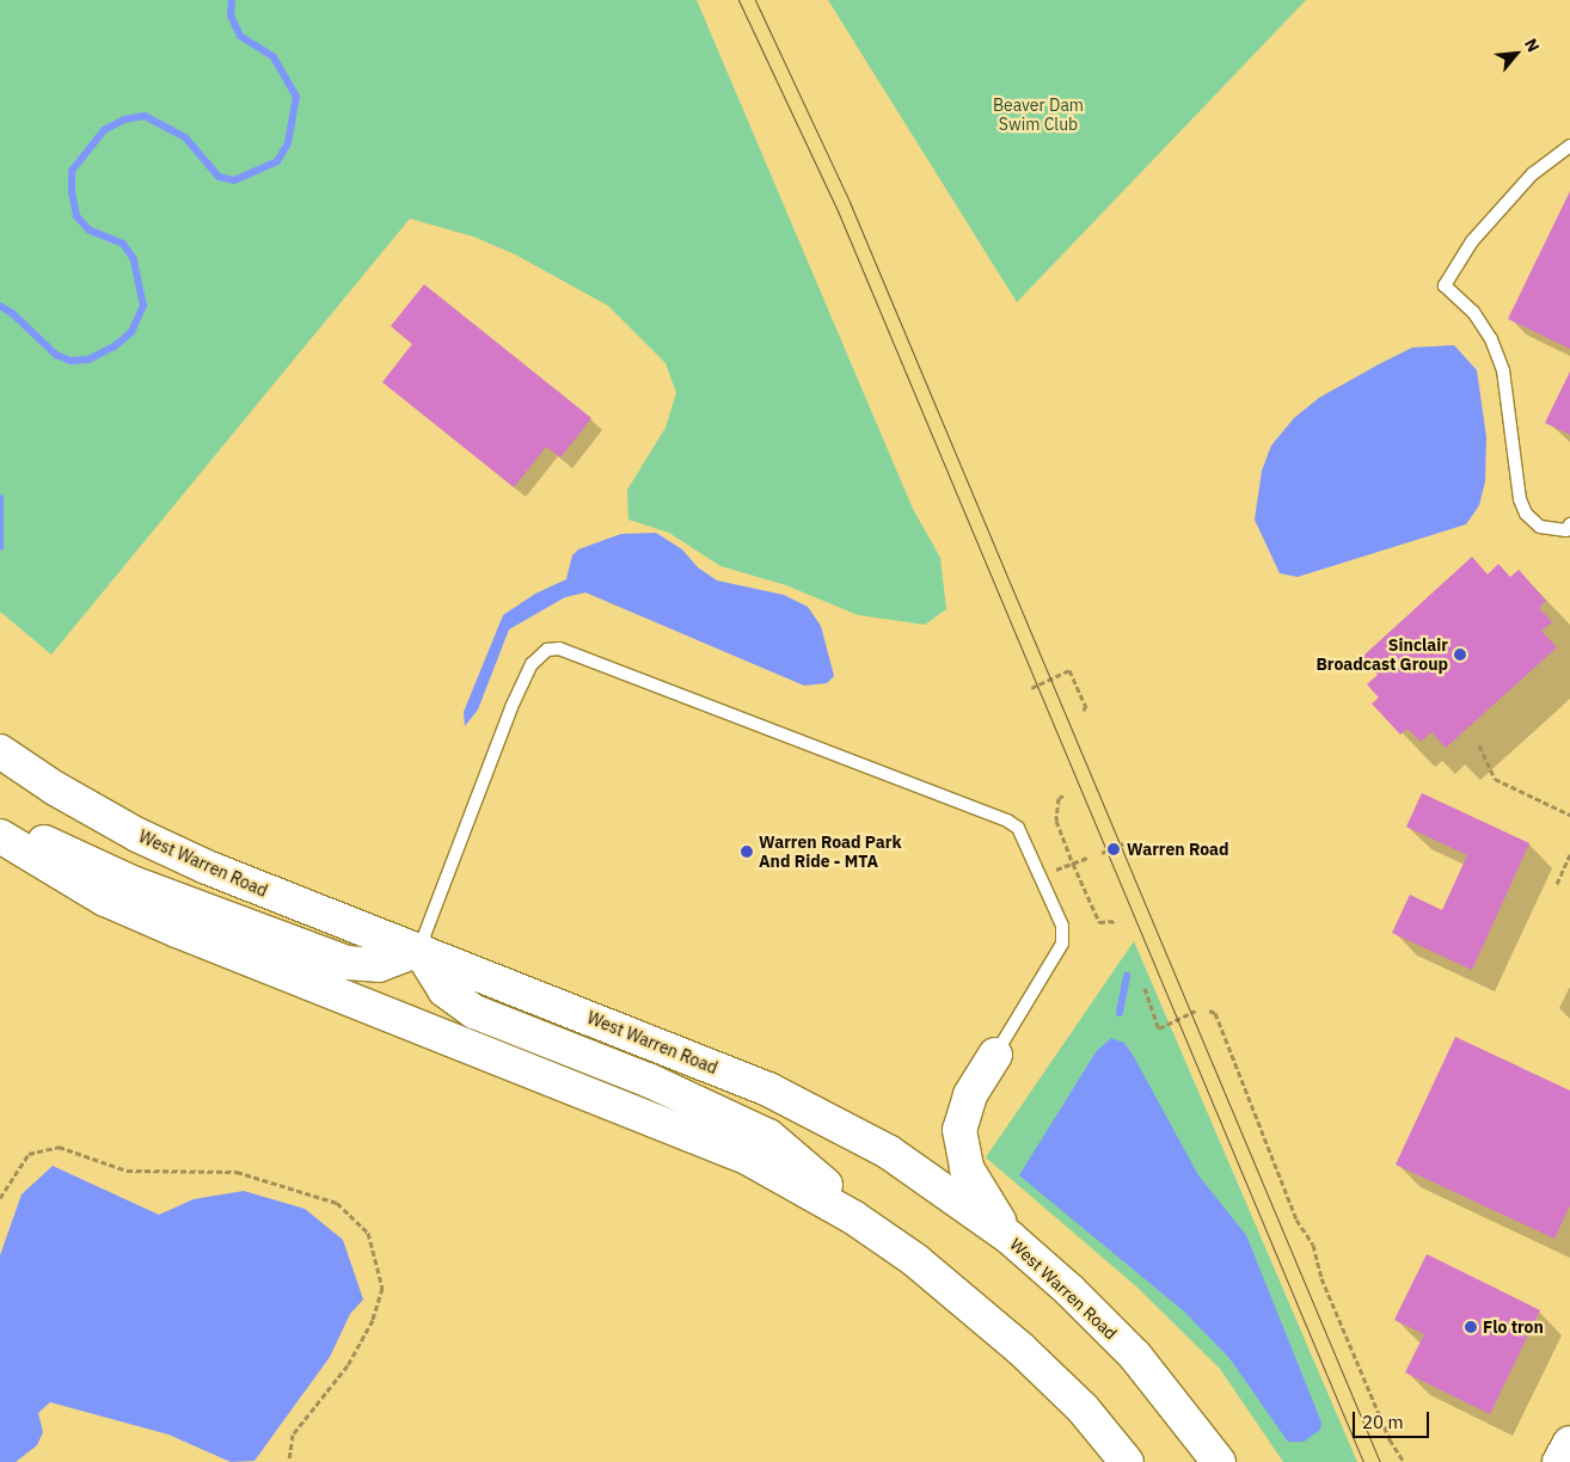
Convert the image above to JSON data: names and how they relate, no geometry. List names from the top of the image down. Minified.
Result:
{"streets":{"main road":["West Warren Road"]},"parks":["Beaver Dam Swim Club"],"places":["Sinclair Broadcast Group","Warren Road","Warren Road Park And Ride - MTA","Flo tron"],"scale_bar":"20 m","north":"top right"}
